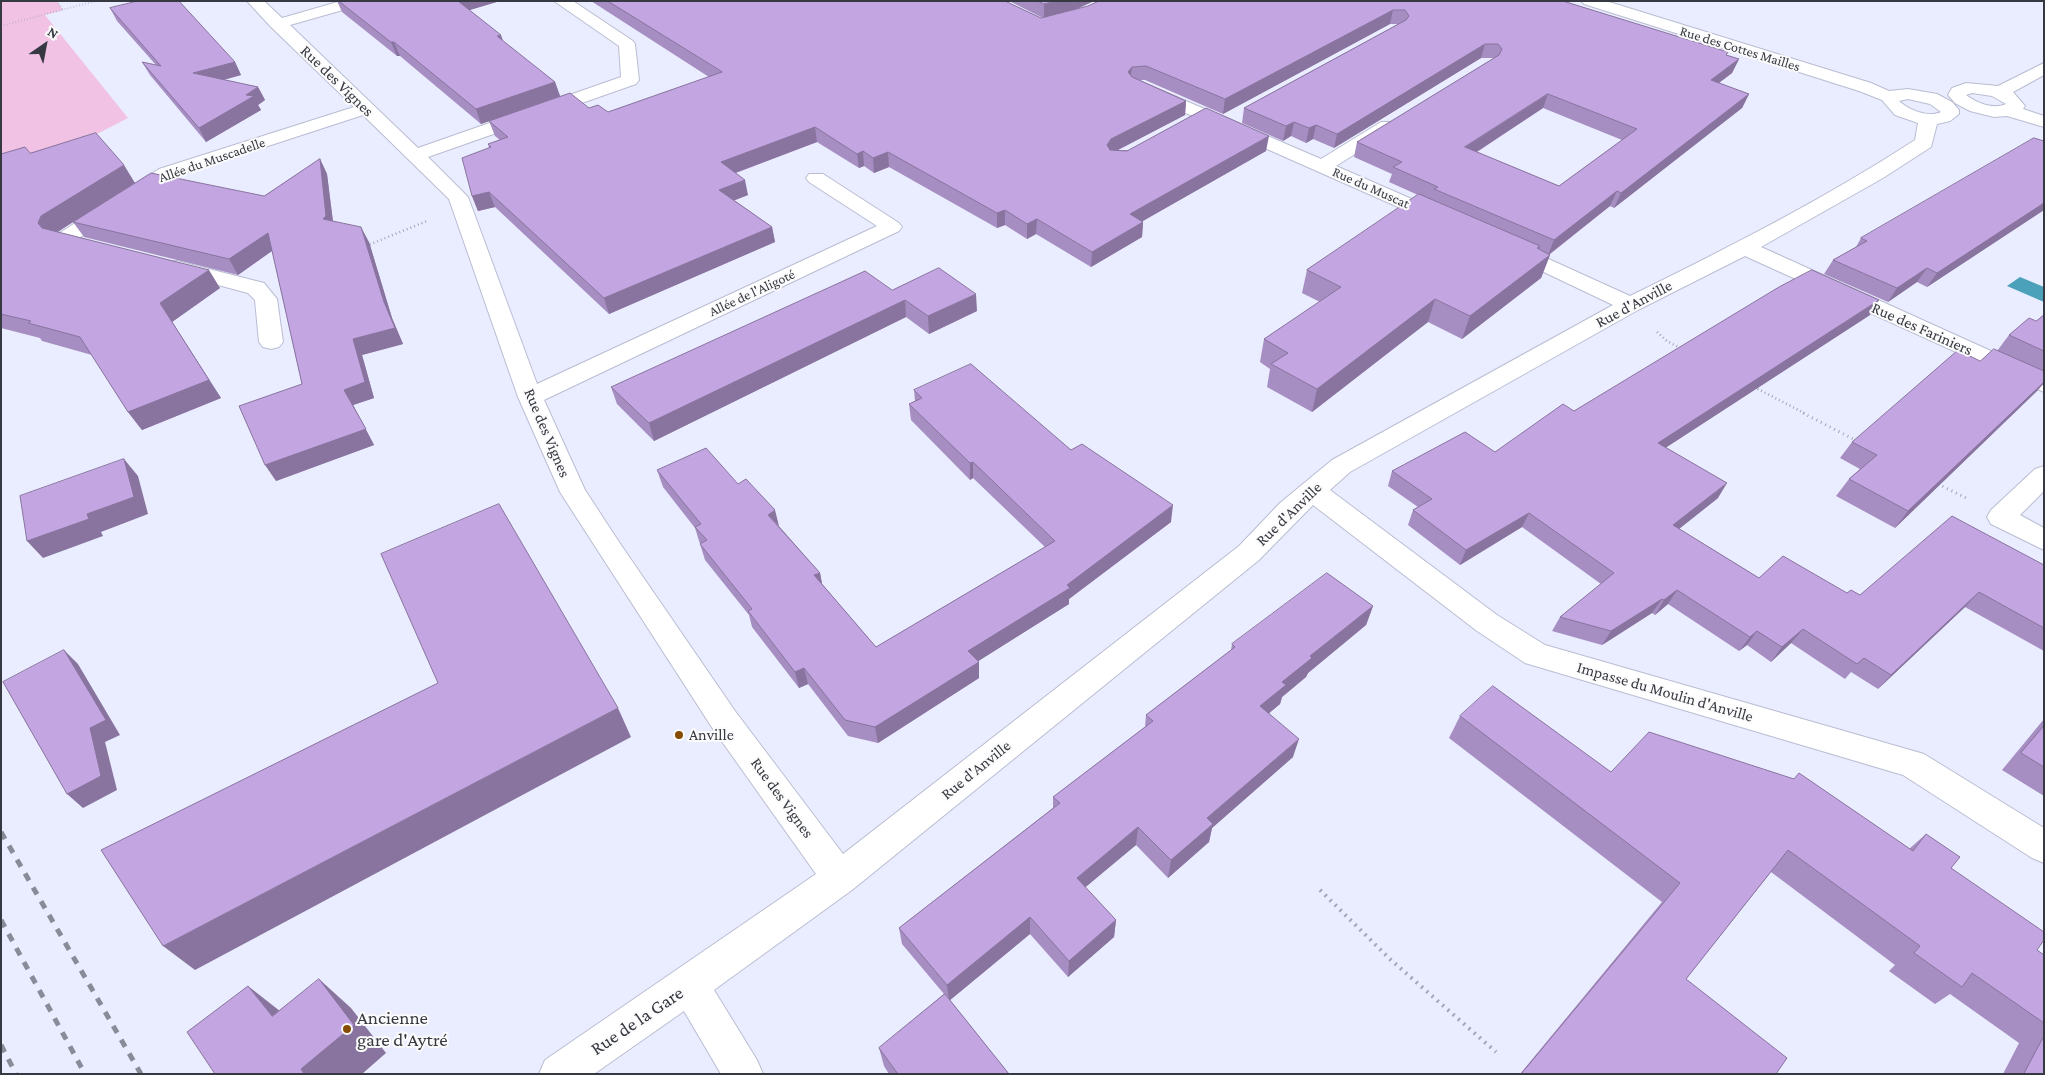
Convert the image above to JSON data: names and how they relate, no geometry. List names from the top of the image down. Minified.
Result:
{"streets":{"street":["Rue des Cottes Mailles","Rue des Vignes","Allée du Muscadelle","Rue du Muscat","Allée de l'Aligoté","Rue d'Anville","Rue des Fariniers","Impasse du Moulin d'Anville","Rue de la Gare"]},"crossings":[["Rue des Cottes Mailles","Rue d'Anville"],["Rue des Vignes","Allée du Muscadelle"],["Rue des Vignes","Allée de l'Aligoté"],["Rue des Vignes","Rue d'Anville"],["Rue d'Anville","Rue des Fariniers"],["Rue d'Anville","Impasse du Moulin d'Anville"],["Rue d'Anville","Rue de la Gare"]],"places":["Anville","Ancienne gare d'Aytré"],"north":"top right"}
